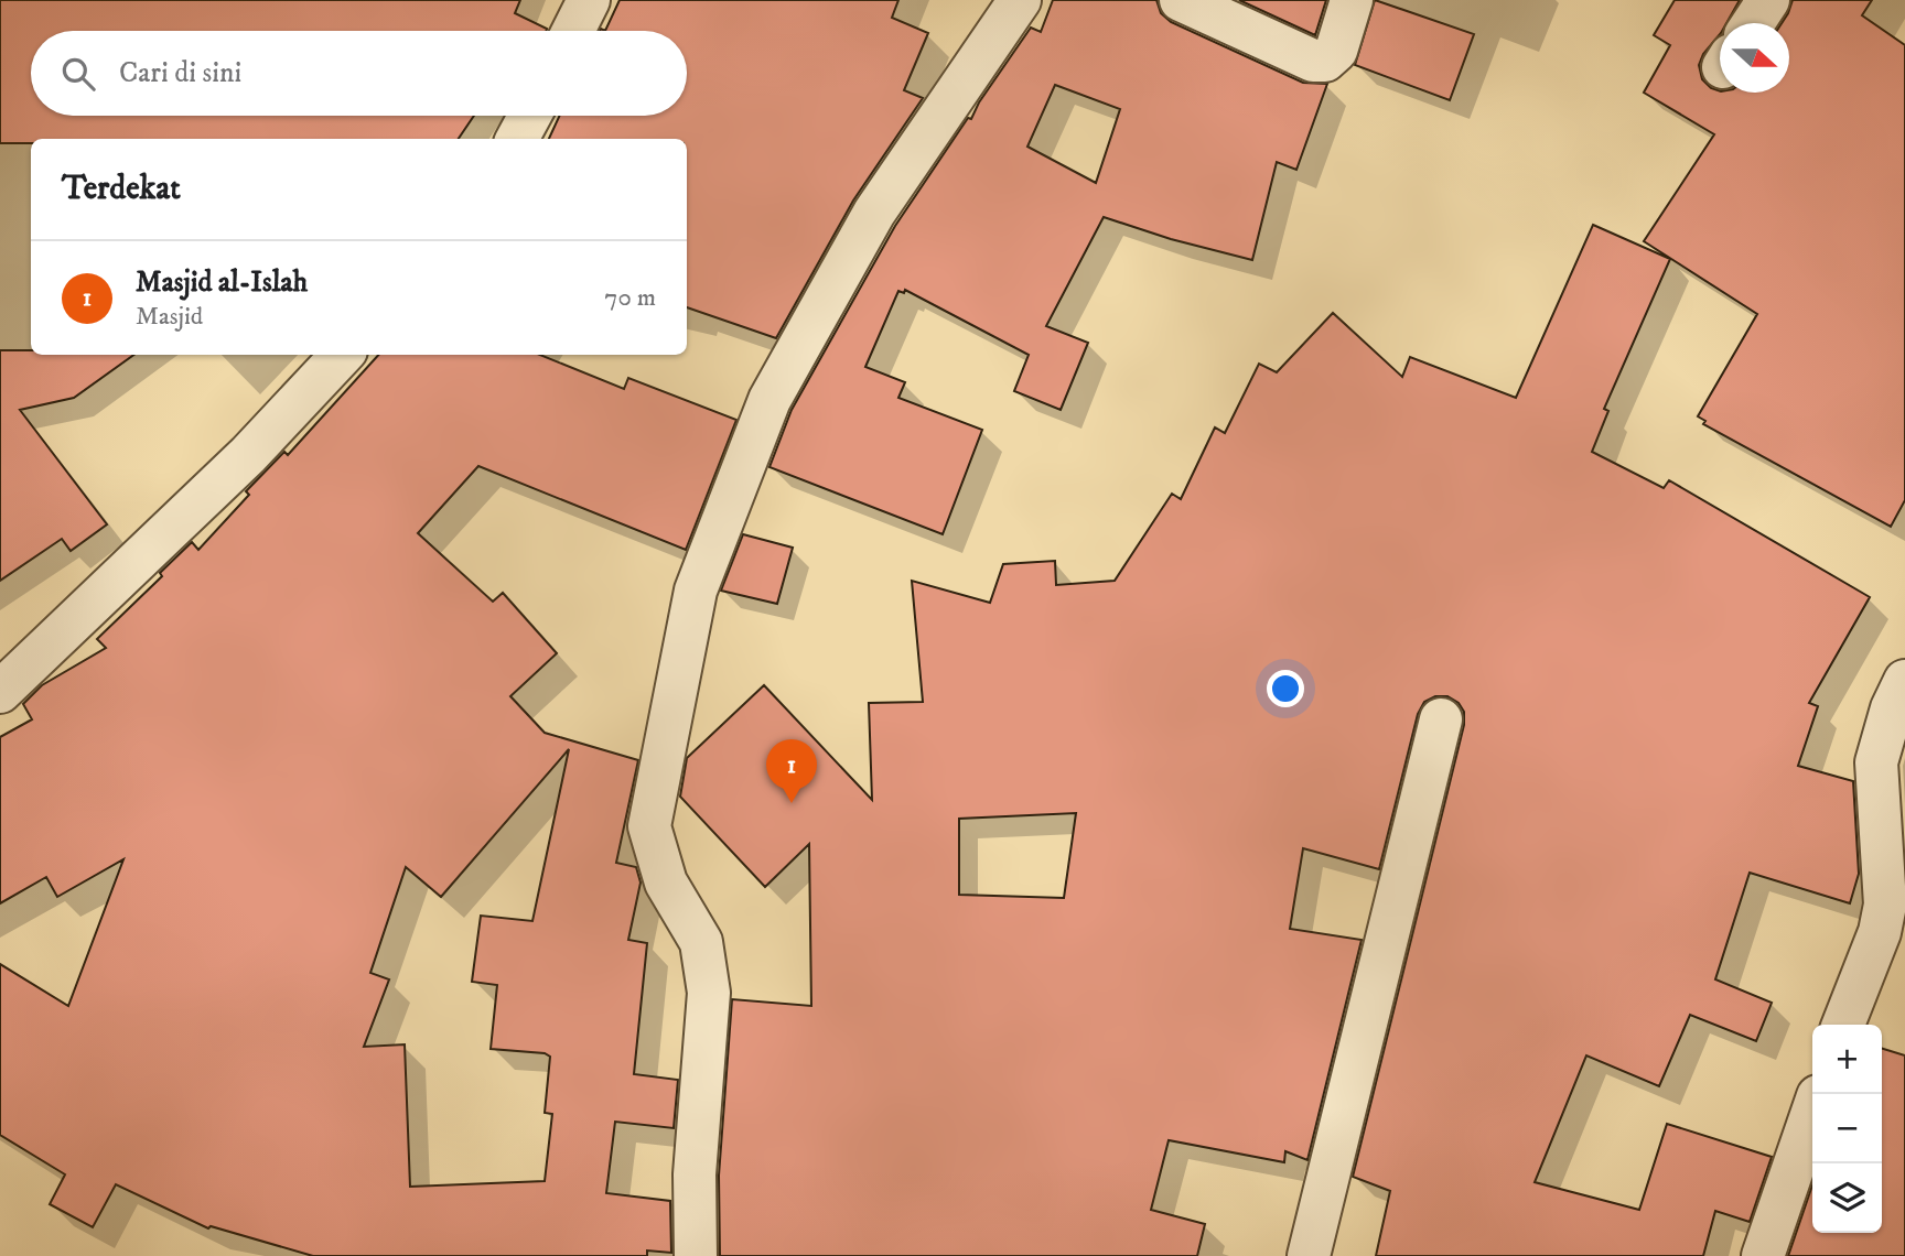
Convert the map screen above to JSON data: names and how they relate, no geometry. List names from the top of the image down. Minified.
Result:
{"north":"right","page":{"search":"Cari di sini","heading":"Terdekat","list":[{"mark":"1","name":"Masjid al-Islah","note":"Masjid","value":"70 m"}],"pins":"1","map_buttons":["+","−"]}}
